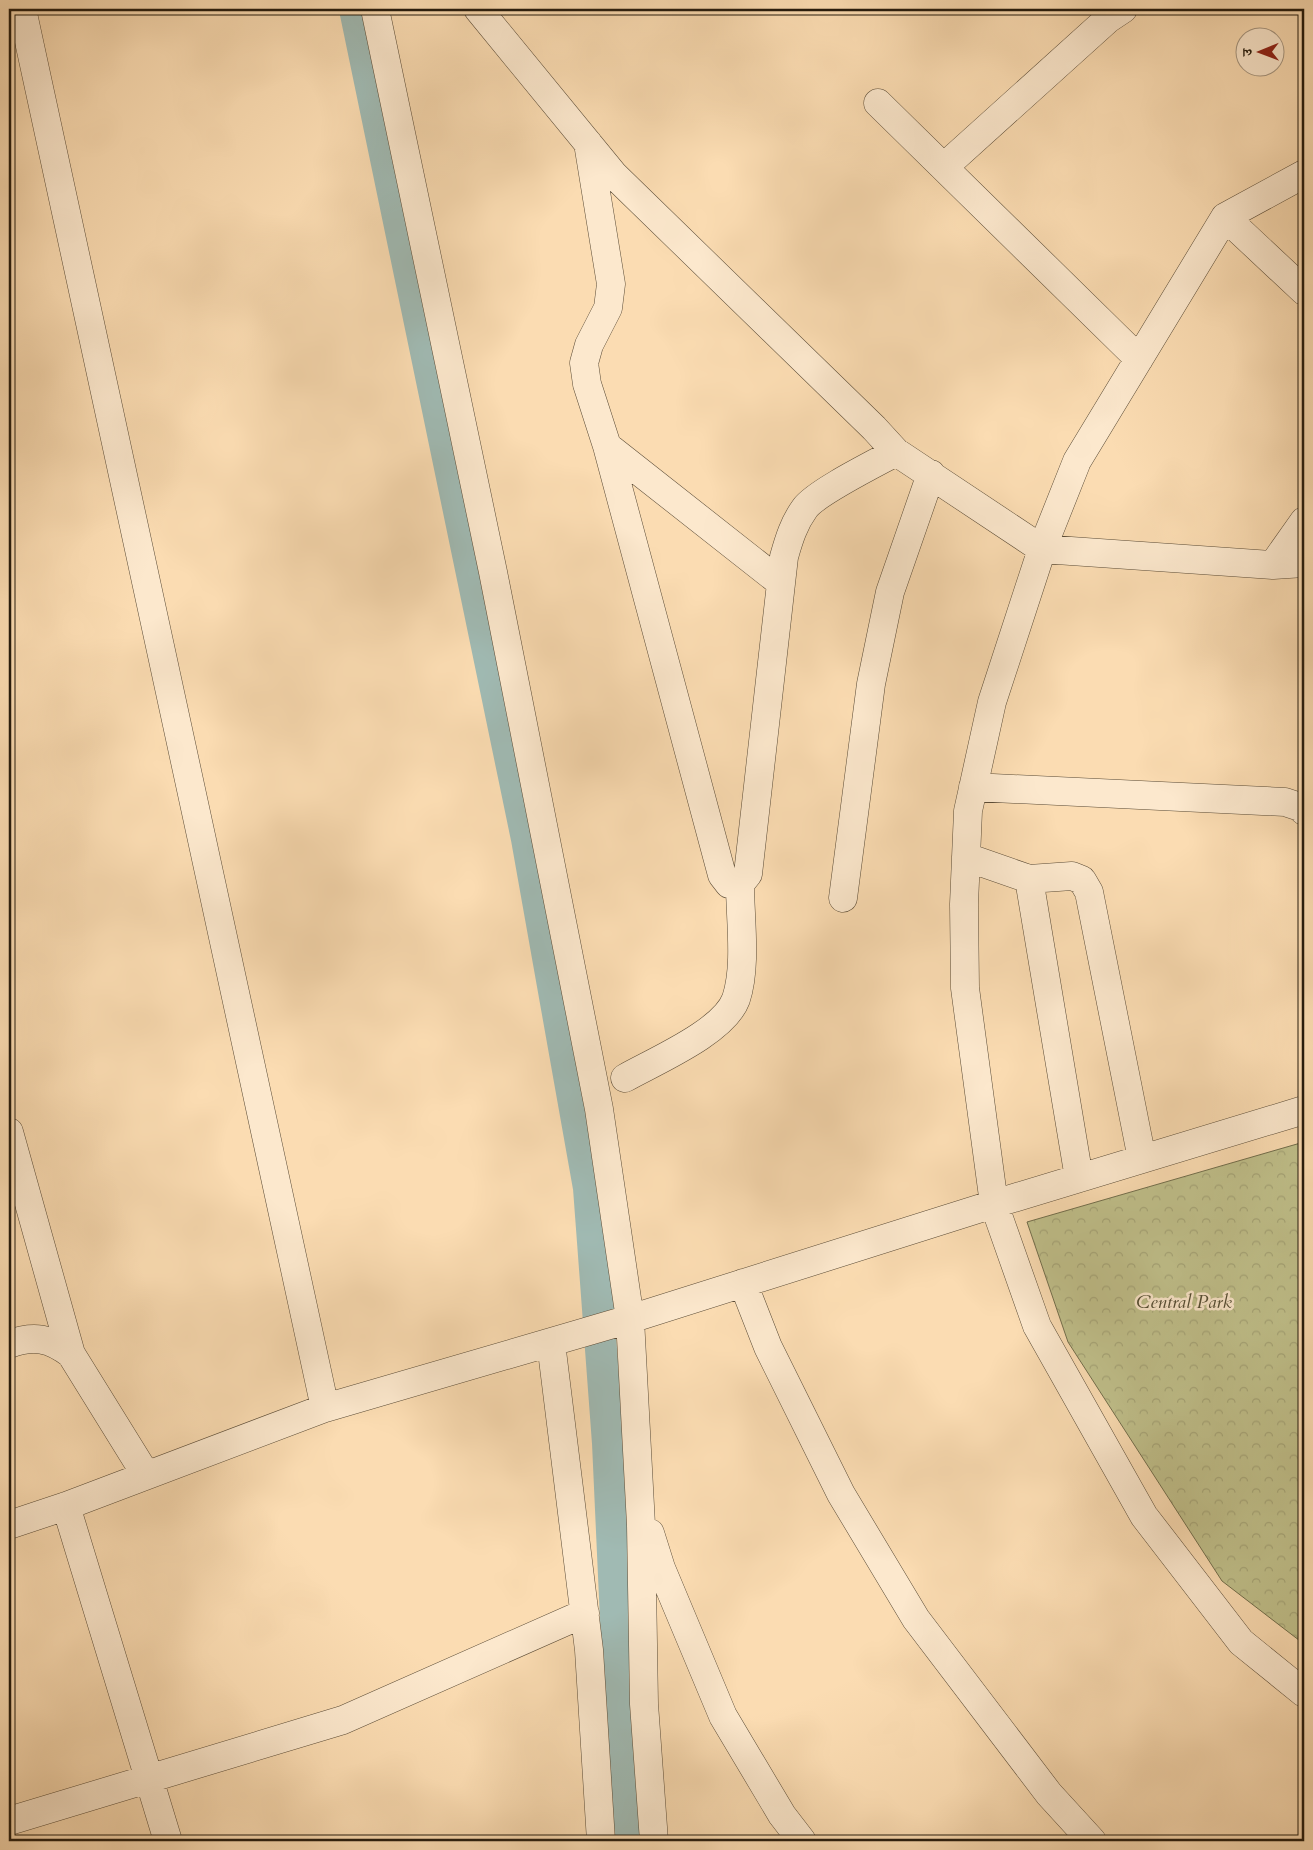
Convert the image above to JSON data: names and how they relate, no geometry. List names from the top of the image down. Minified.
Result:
{"parks":["Central Park"],"north":"left"}
